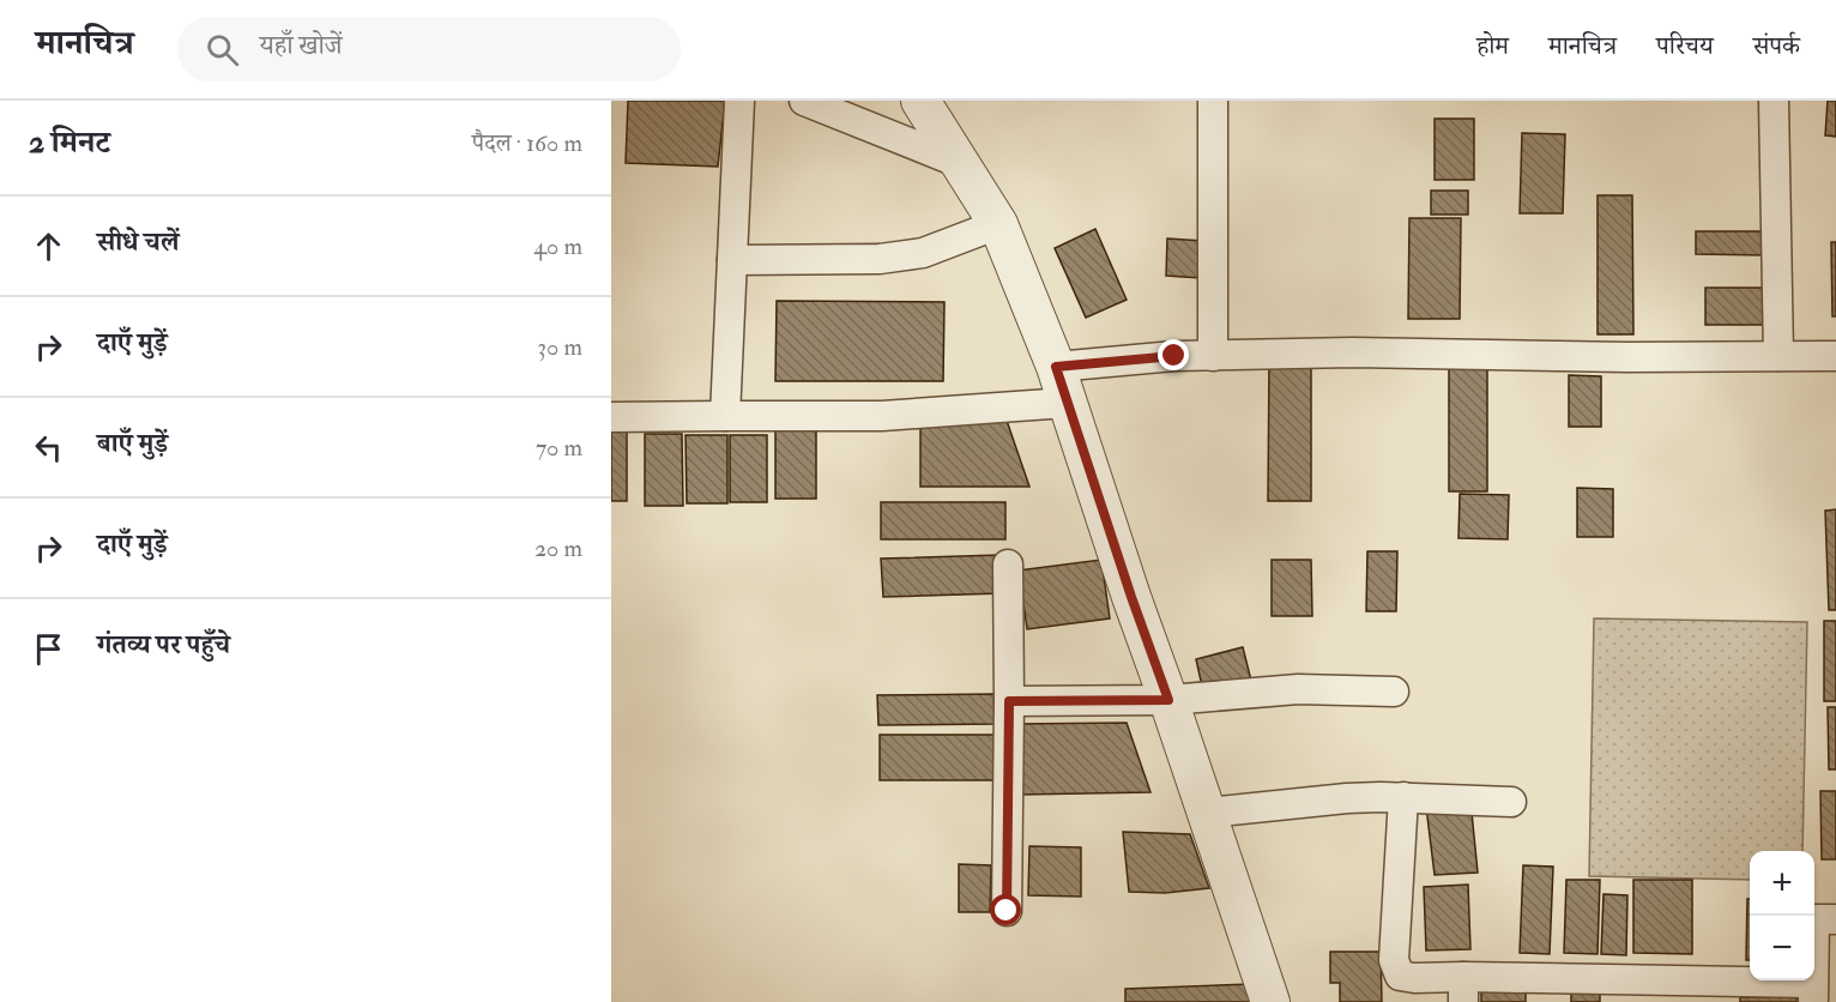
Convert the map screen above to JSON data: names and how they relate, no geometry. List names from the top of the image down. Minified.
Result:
{"page":{"header":"मानचित्र","search":"यहाँ खोजें","nav":["होम","मानचित्र","परिचय","संपर्क"],"heading":["2 मिनट","पैदल · 160 m"],"list":[["सीधे चलें","40 m"],["दाएँ मुड़ें","30 m"],["बाएँ मुड़ें","70 m"],["दाएँ मुड़ें","20 m"],"गंतव्य पर पहुँचे"],"map_buttons":["+","−"]}}
